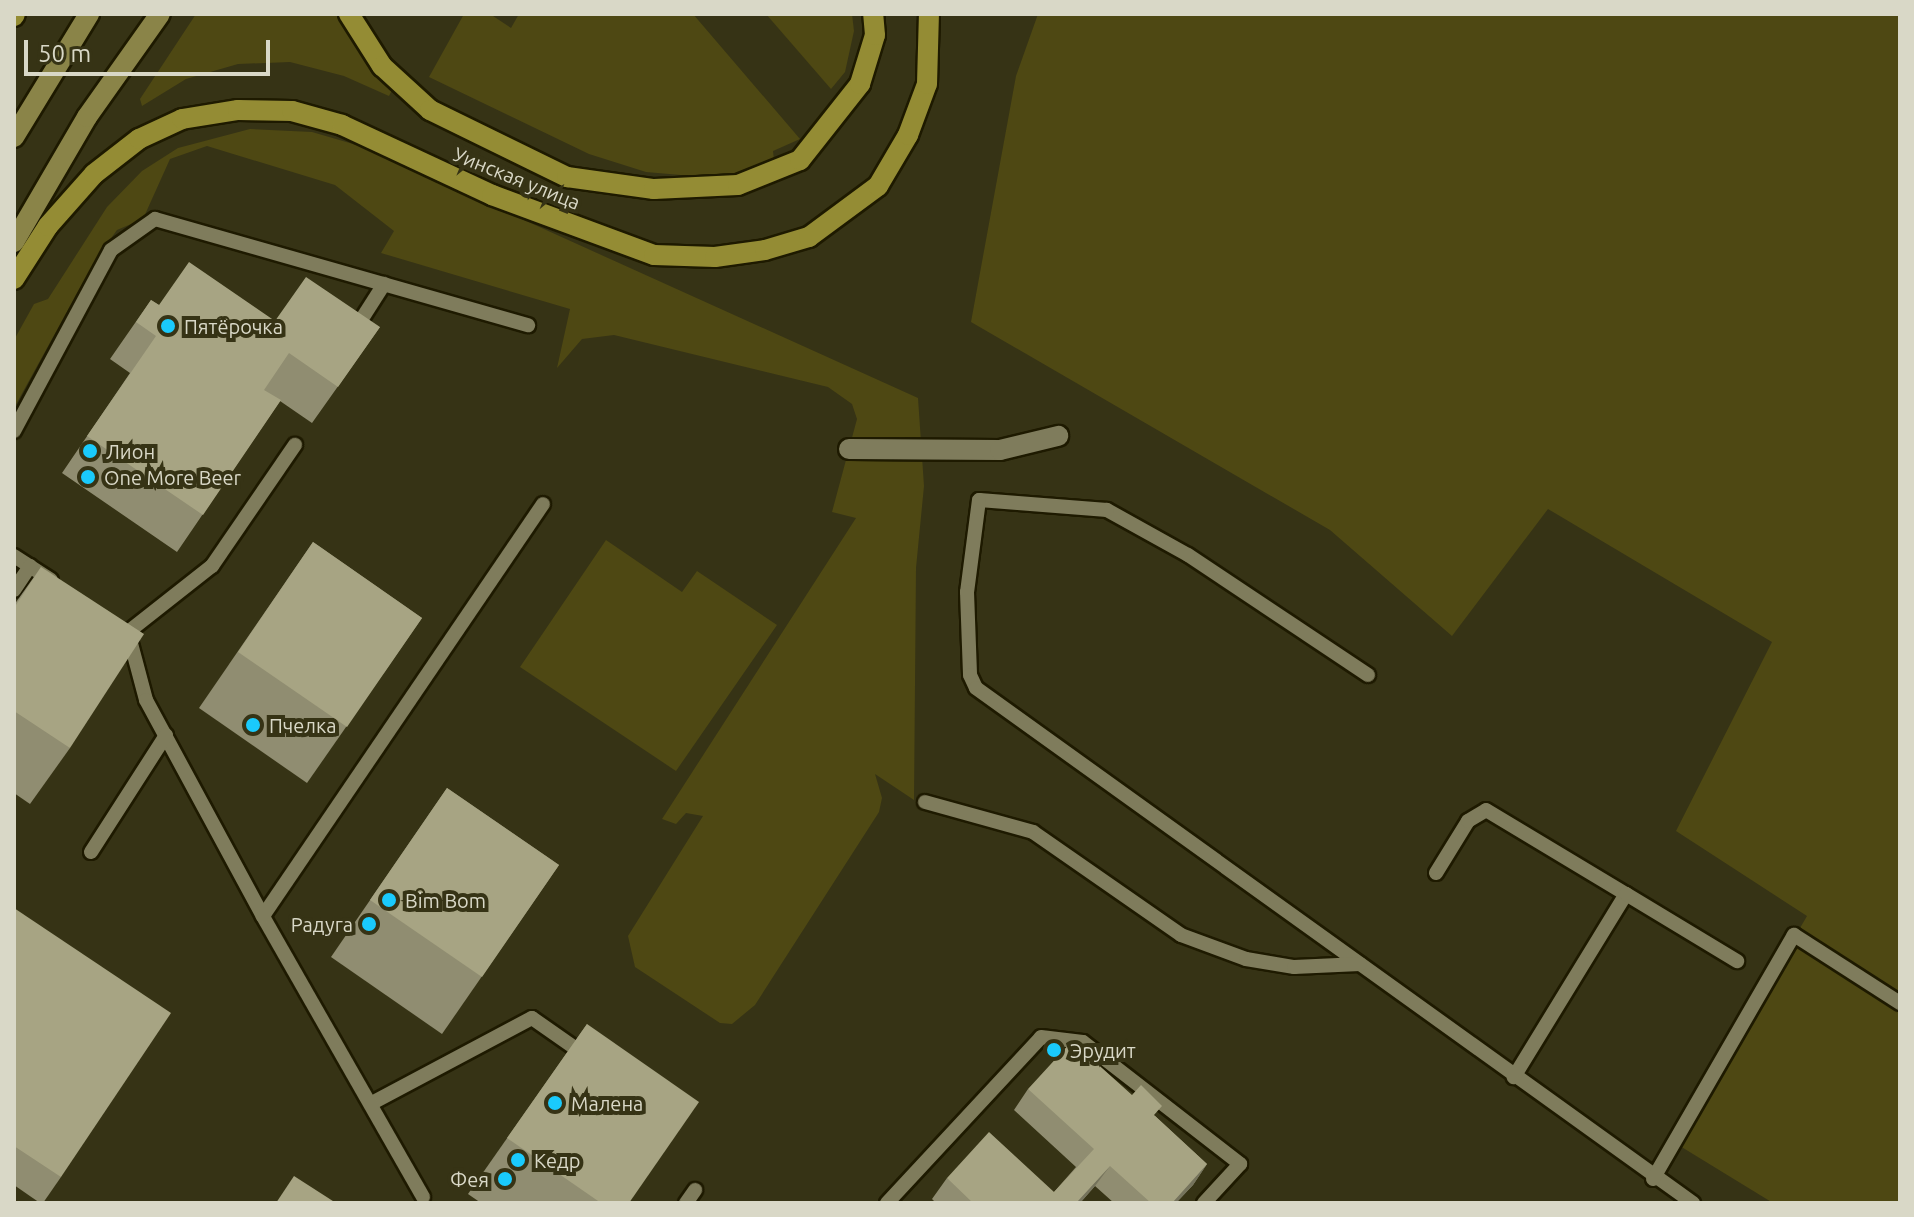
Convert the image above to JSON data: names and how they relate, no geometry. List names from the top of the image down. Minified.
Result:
{"streets":{"main road":["Уинская улица"]},"places":["Пятёрочка","Лион","One More Beer","Пчелка","Bim Bom","Радуга","Эрудит","Малена","Кедр","Фея"],"scale_bar":"50 m"}
